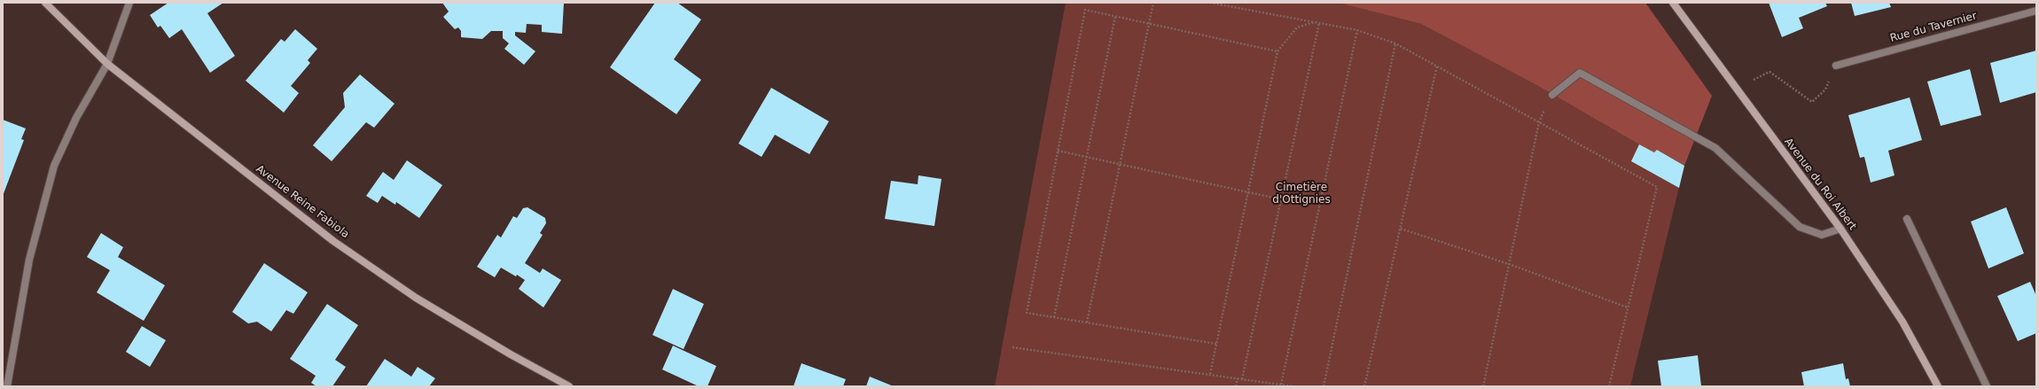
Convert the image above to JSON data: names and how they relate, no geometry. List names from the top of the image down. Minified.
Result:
{"streets":{"street":["Rue du Tavernier","Avenue du Roi Albert","Avenue Reine Fabiola"]},"parks":["Cimetière d'Ottignies"]}
